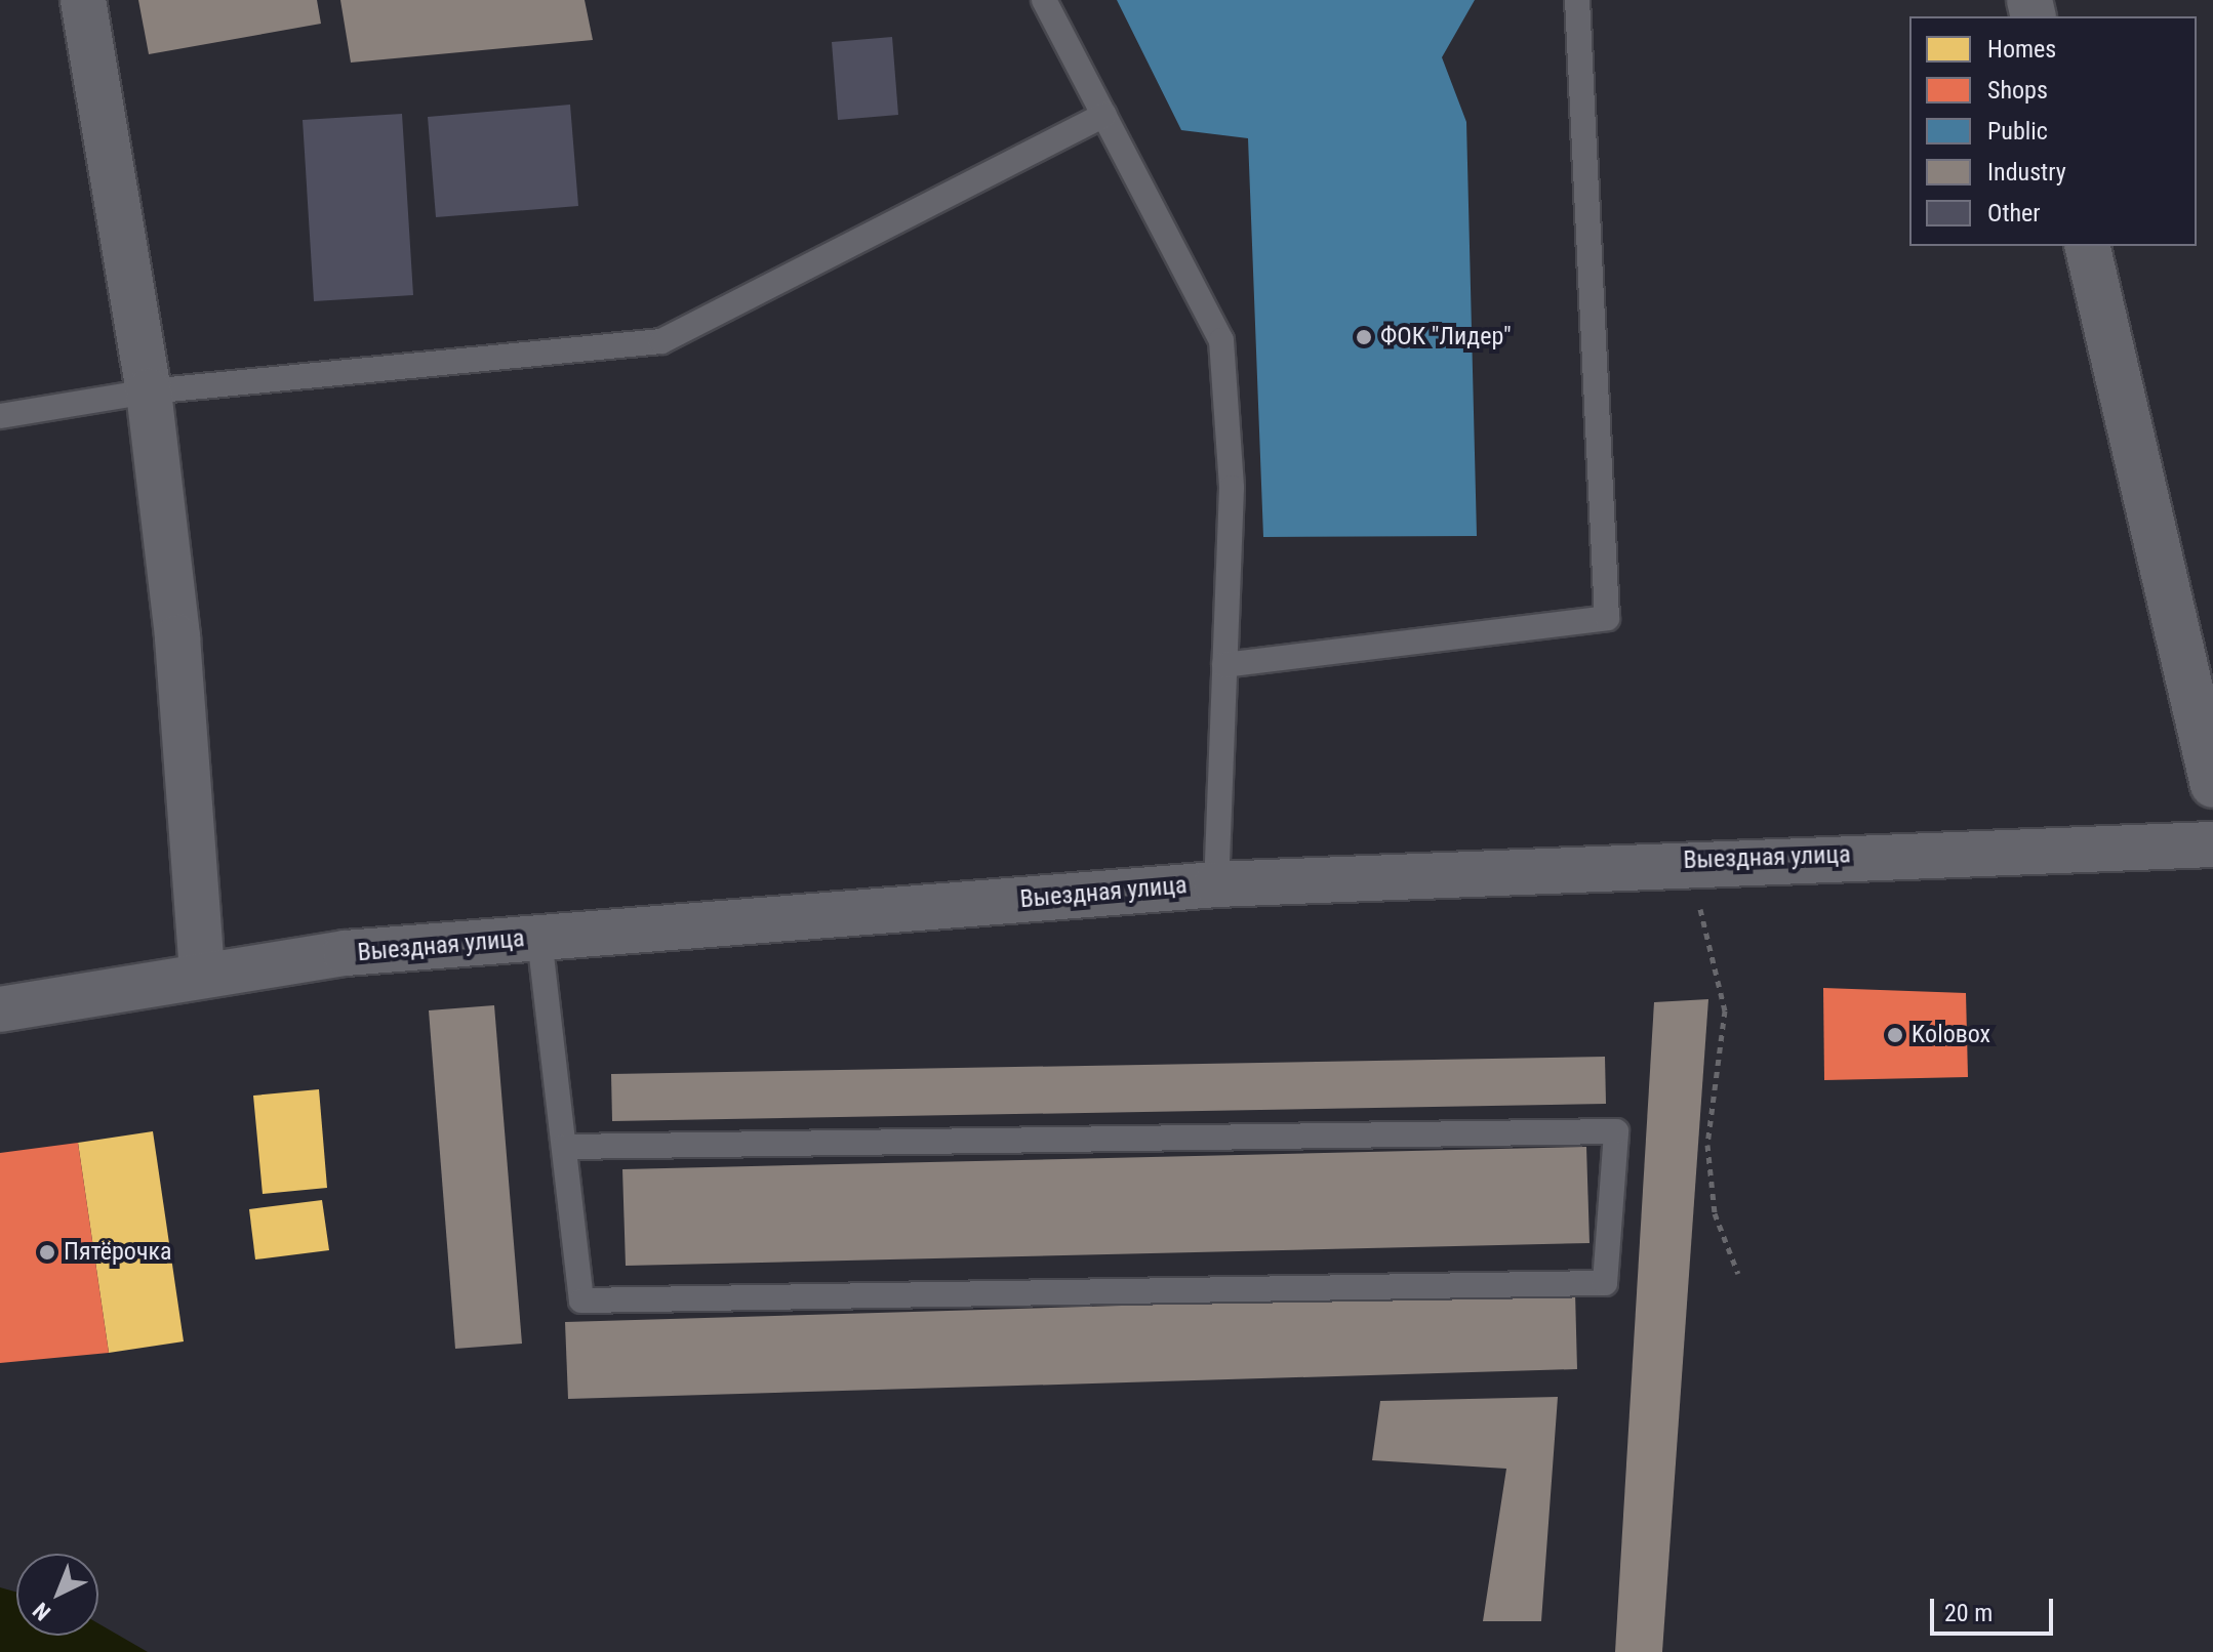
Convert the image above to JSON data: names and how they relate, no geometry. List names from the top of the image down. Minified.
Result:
{"streets":{"street":["Выездная улица"]},"places":["ФОК \"Лидер\"","Kоlовох","Пятёрочка"],"legend":["Homes","Shops","Public","Industry","Other"],"scale_bar":"20 m","north":"bottom left"}
